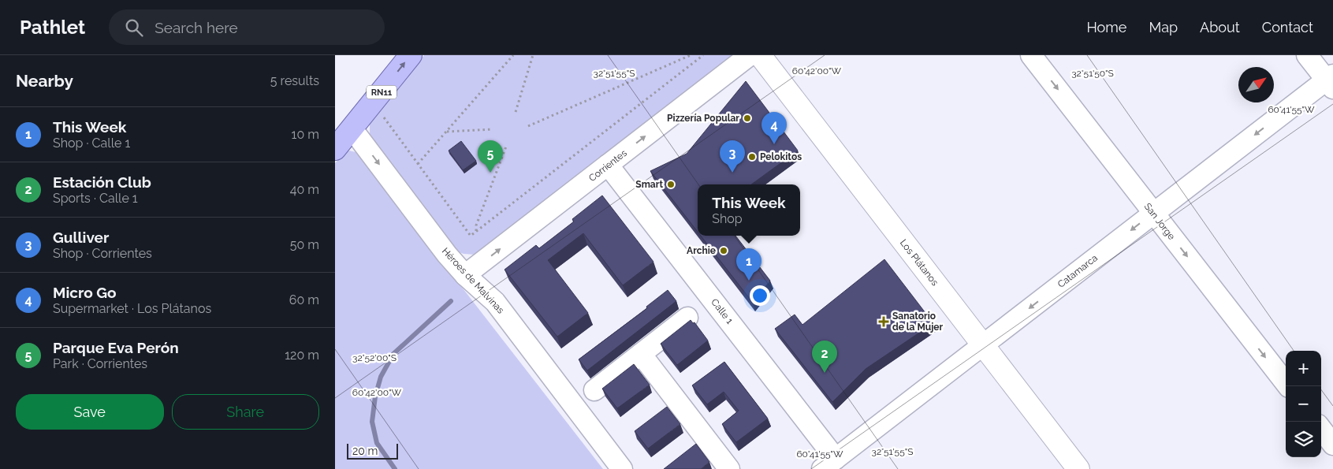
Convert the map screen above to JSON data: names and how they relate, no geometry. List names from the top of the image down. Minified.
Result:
{"streets":{"main road":["RN11"],"street":["Corrientes","San Jorge","Los Plátanos","Catamarca","Héroes de Malvinas","Calle 1"]},"crossings":[["RN11","Héroes de Malvinas"],["Corrientes","Héroes de Malvinas"],["Corrientes","Calle 1"],["San Jorge","Catamarca"],["Los Plátanos","Catamarca"],["Catamarca","Calle 1"]],"one_way":["San Jorge","Catamarca","Héroes de Malvinas"],"places":{"other":["Pizzería Popular","Pelokitos","Smart","Archie"],"health":["Sanatorio de la Mujer"]},"scale_bar":"20 m","north":"top right","page":{"header":"Pathlet","search":"Search here","nav":["Home","Map","About","Contact"],"heading":["Nearby","5 results"],"list":[{"mark":"1","name":"This Week","note":"Shop · Calle 1","value":"10 m"},{"mark":"2","name":"Estación Club","note":"Sports · Calle 1","value":"40 m"},{"mark":"3","name":"Gulliver","note":"Shop · Corrientes","value":"50 m"},{"mark":"4","name":"Micro Go","note":"Supermarket · Los Plátanos","value":"60 m"},{"mark":"5","name":"Parque Eva Perón","note":"Park · Corrientes","value":"120 m"}],"pins":["4","3","5","1","2"],"popup":["This Week","Shop"],"map_buttons":["+","−"],"buttons":["Save","Share"],"scale":"20 m"},"coordinates":["60°42'00\"W","32°51'55\"S","32°51'50\"S","60°41'55\"W","32°52'00\"S"]}
